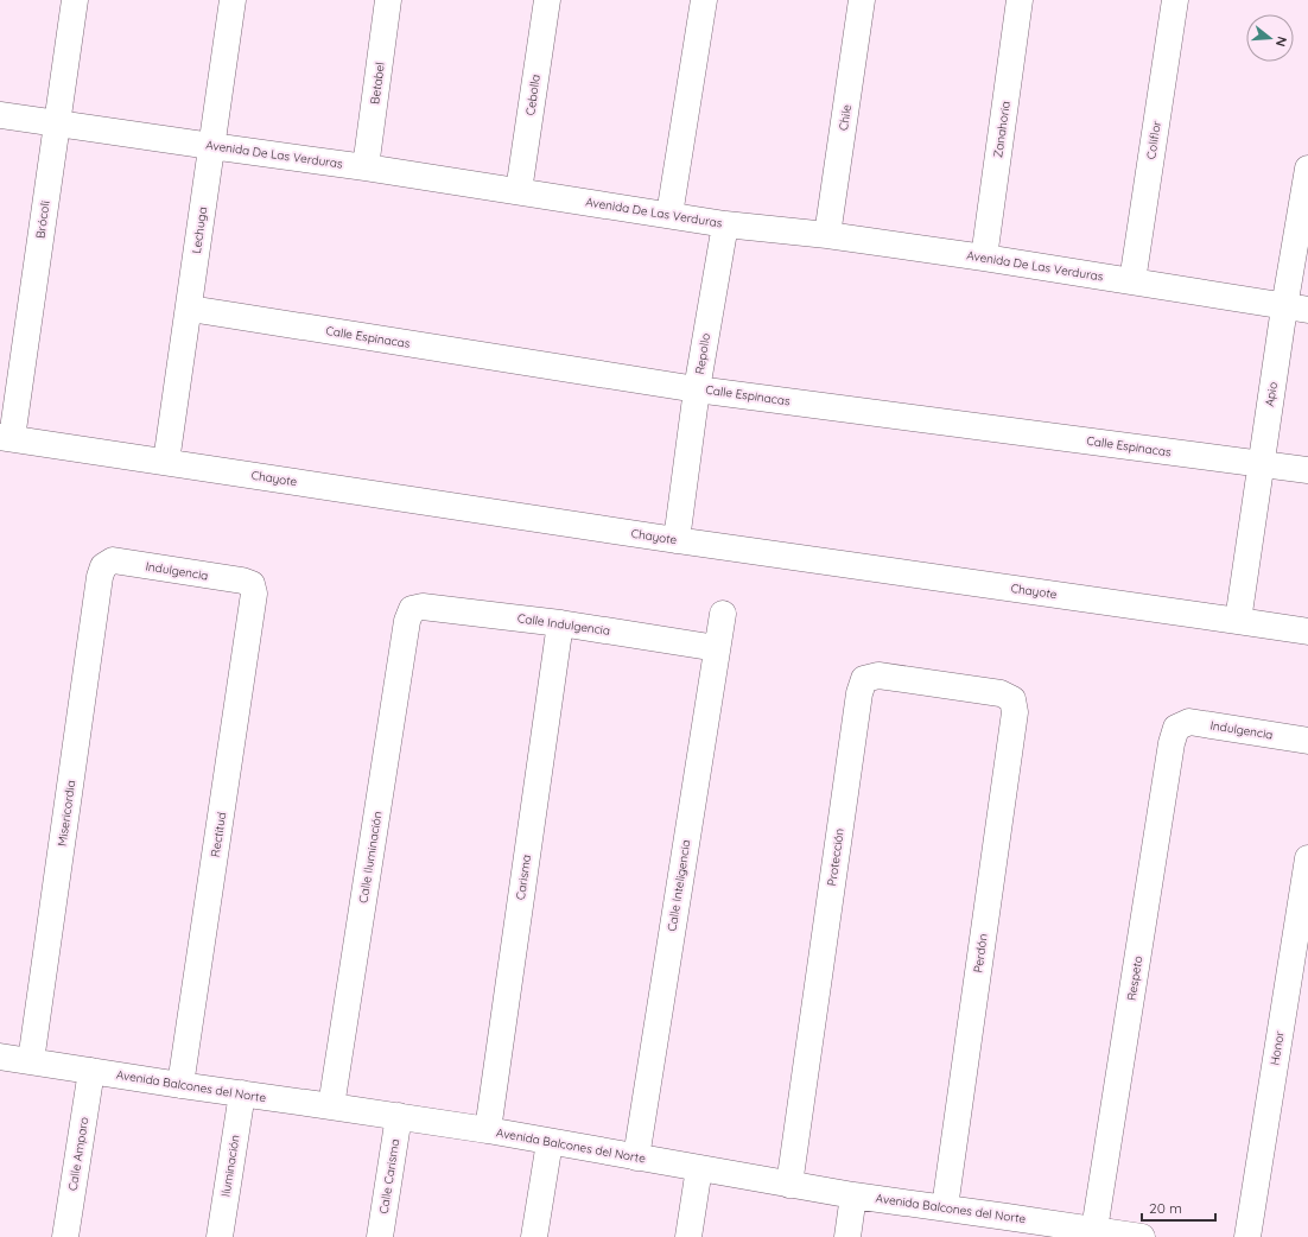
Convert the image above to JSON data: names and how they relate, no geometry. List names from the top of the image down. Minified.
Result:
{"streets":{"street":["Betabel","Cebolla","Chile","Zanahoria","Coliflor","Avenida De Las Verduras","Brócoli","Lechuga","Calle Espinacas","Repollo","Apio","Chayote","Indulgencia","Calle Indulgencia","Misericordia","Rectitud","Calle Iluminación","Protección","Carisma","Calle Inteligencia","Perdón","Respeto","Honor","Avenida Balcones del Norte","Calle Amparo","Iluminación","Calle Carisma"]},"crossings":[["Betabel","Avenida De Las Verduras"],["Cebolla","Avenida De Las Verduras"],["Chile","Avenida De Las Verduras"],["Zanahoria","Avenida De Las Verduras"],["Coliflor","Avenida De Las Verduras"],["Avenida De Las Verduras","Brócoli"],["Avenida De Las Verduras","Lechuga"],["Avenida De Las Verduras","Repollo"],["Avenida De Las Verduras","Apio"],["Brócoli","Chayote"],["Lechuga","Calle Espinacas"],["Lechuga","Chayote"],["Calle Espinacas","Repollo"],["Calle Espinacas","Apio"],["Repollo","Chayote"],["Apio","Chayote"],["Indulgencia","Misericordia"],["Indulgencia","Rectitud"],["Indulgencia","Respeto"],["Calle Indulgencia","Calle Iluminación"],["Calle Indulgencia","Carisma"],["Calle Indulgencia","Calle Inteligencia"],["Misericordia","Avenida Balcones del Norte"],["Rectitud","Avenida Balcones del Norte"],["Calle Iluminación","Avenida Balcones del Norte"],["Protección","Perdón"],["Protección","Avenida Balcones del Norte"],["Carisma","Avenida Balcones del Norte"],["Calle Inteligencia","Avenida Balcones del Norte"],["Perdón","Avenida Balcones del Norte"],["Respeto","Avenida Balcones del Norte"],["Avenida Balcones del Norte","Calle Amparo"],["Avenida Balcones del Norte","Iluminación"],["Avenida Balcones del Norte","Calle Carisma"]],"scale_bar":"20 m","north":"right"}
